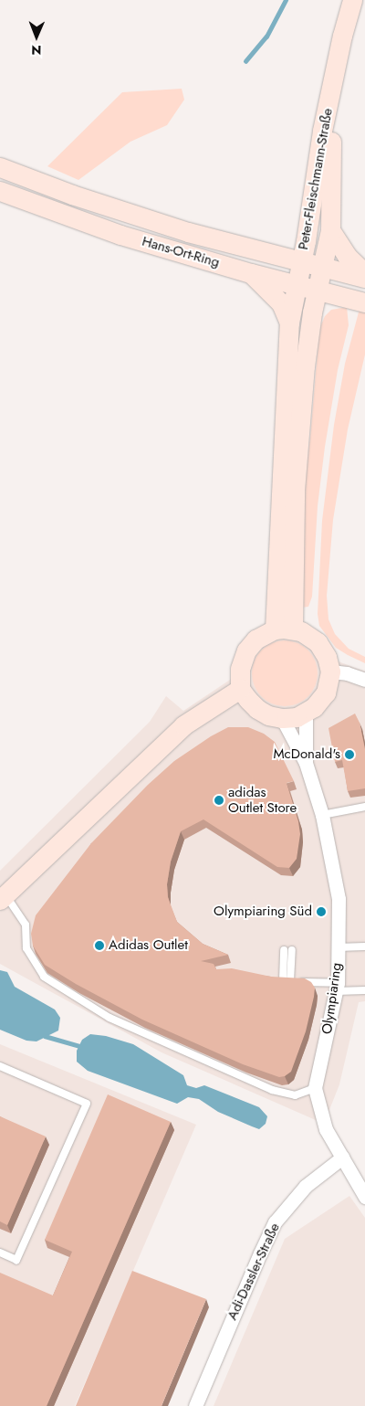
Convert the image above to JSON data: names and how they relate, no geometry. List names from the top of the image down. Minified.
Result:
{"streets":{"street":["Peter-Fleischmann-Straße","Hans-Ort-Ring","Olympiaring","Adi-Dassler-Straße"]},"crossings":[["Peter-Fleischmann-Straße","Hans-Ort-Ring"],["Peter-Fleischmann-Straße","Olympiaring"],["Olympiaring","Adi-Dassler-Straße"]],"places":["McDonald's","adidas Outlet Store","Olympiaring Süd","Adidas Outlet"],"north":"bottom"}
